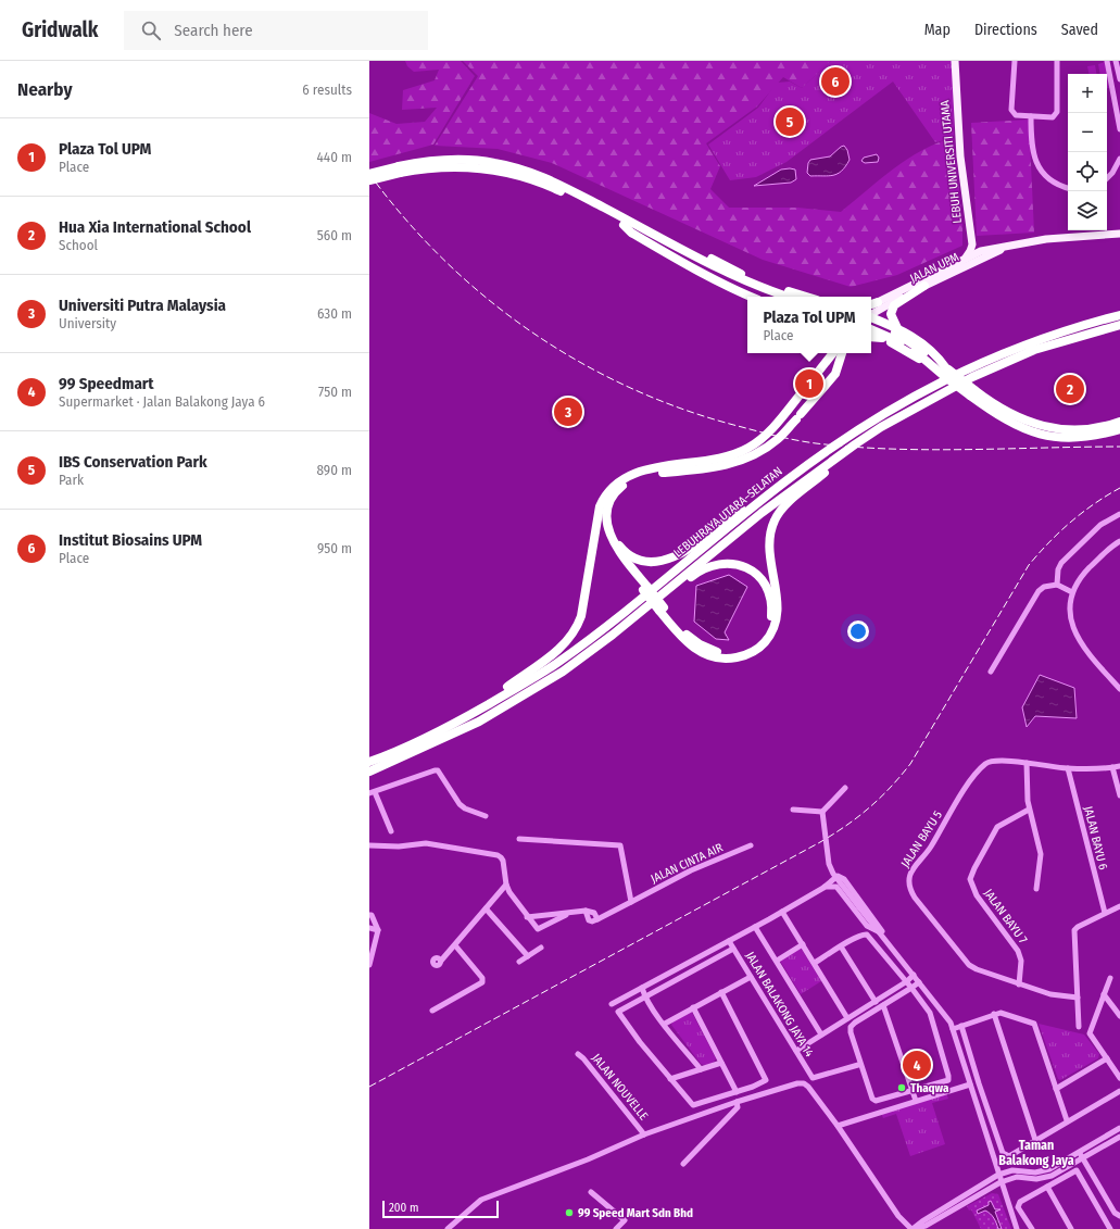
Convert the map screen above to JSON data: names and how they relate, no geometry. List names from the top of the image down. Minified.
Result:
{"streets":{"highway":["LEBUHRAYA UTARA–SELATAN"],"main road":["LEBUH UNIVERSITI UTAMA","JALAN UPM"],"street":["JALAN BAYU 6","JALAN BAYU 5","JALAN CINTA AIR","JALAN BAYU 7","JALAN BALAKONG JAYA 14","JALAN NOUVELLE"]},"crossings":[["LEBUH UNIVERSITI UTAMA","JALAN UPM"],["JALAN BAYU 6","JALAN BAYU 5"],["JALAN BAYU 5","JALAN BAYU 7"]],"districts":["Taman Balakong Jaya"],"places":["Thaqwa","99 Speed Mart Sdn Bhd"],"scale_bar":"200 m","page":{"header":"Gridwalk","search":"Search here","nav":["Map","Directions","Saved"],"heading":["Nearby","6 results"],"pins":["6","5","1","2","3","4"],"map_buttons":["+","−"],"list":[{"mark":"1","name":"Plaza Tol UPM","note":"Place","value":"440 m"},{"mark":"2","name":"Hua Xia International School","note":"School","value":"560 m"},{"mark":"3","name":"Universiti Putra Malaysia","note":"University","value":"630 m"},{"mark":"4","name":"99 Speedmart","note":"Supermarket · Jalan Balakong Jaya 6","value":"750 m"},{"mark":"5","name":"IBS Conservation Park","note":"Park","value":"890 m"},{"mark":"6","name":"Institut Biosains UPM","note":"Place","value":"950 m"}],"popup":["Plaza Tol UPM","Place"],"scale":"200 m"}}
